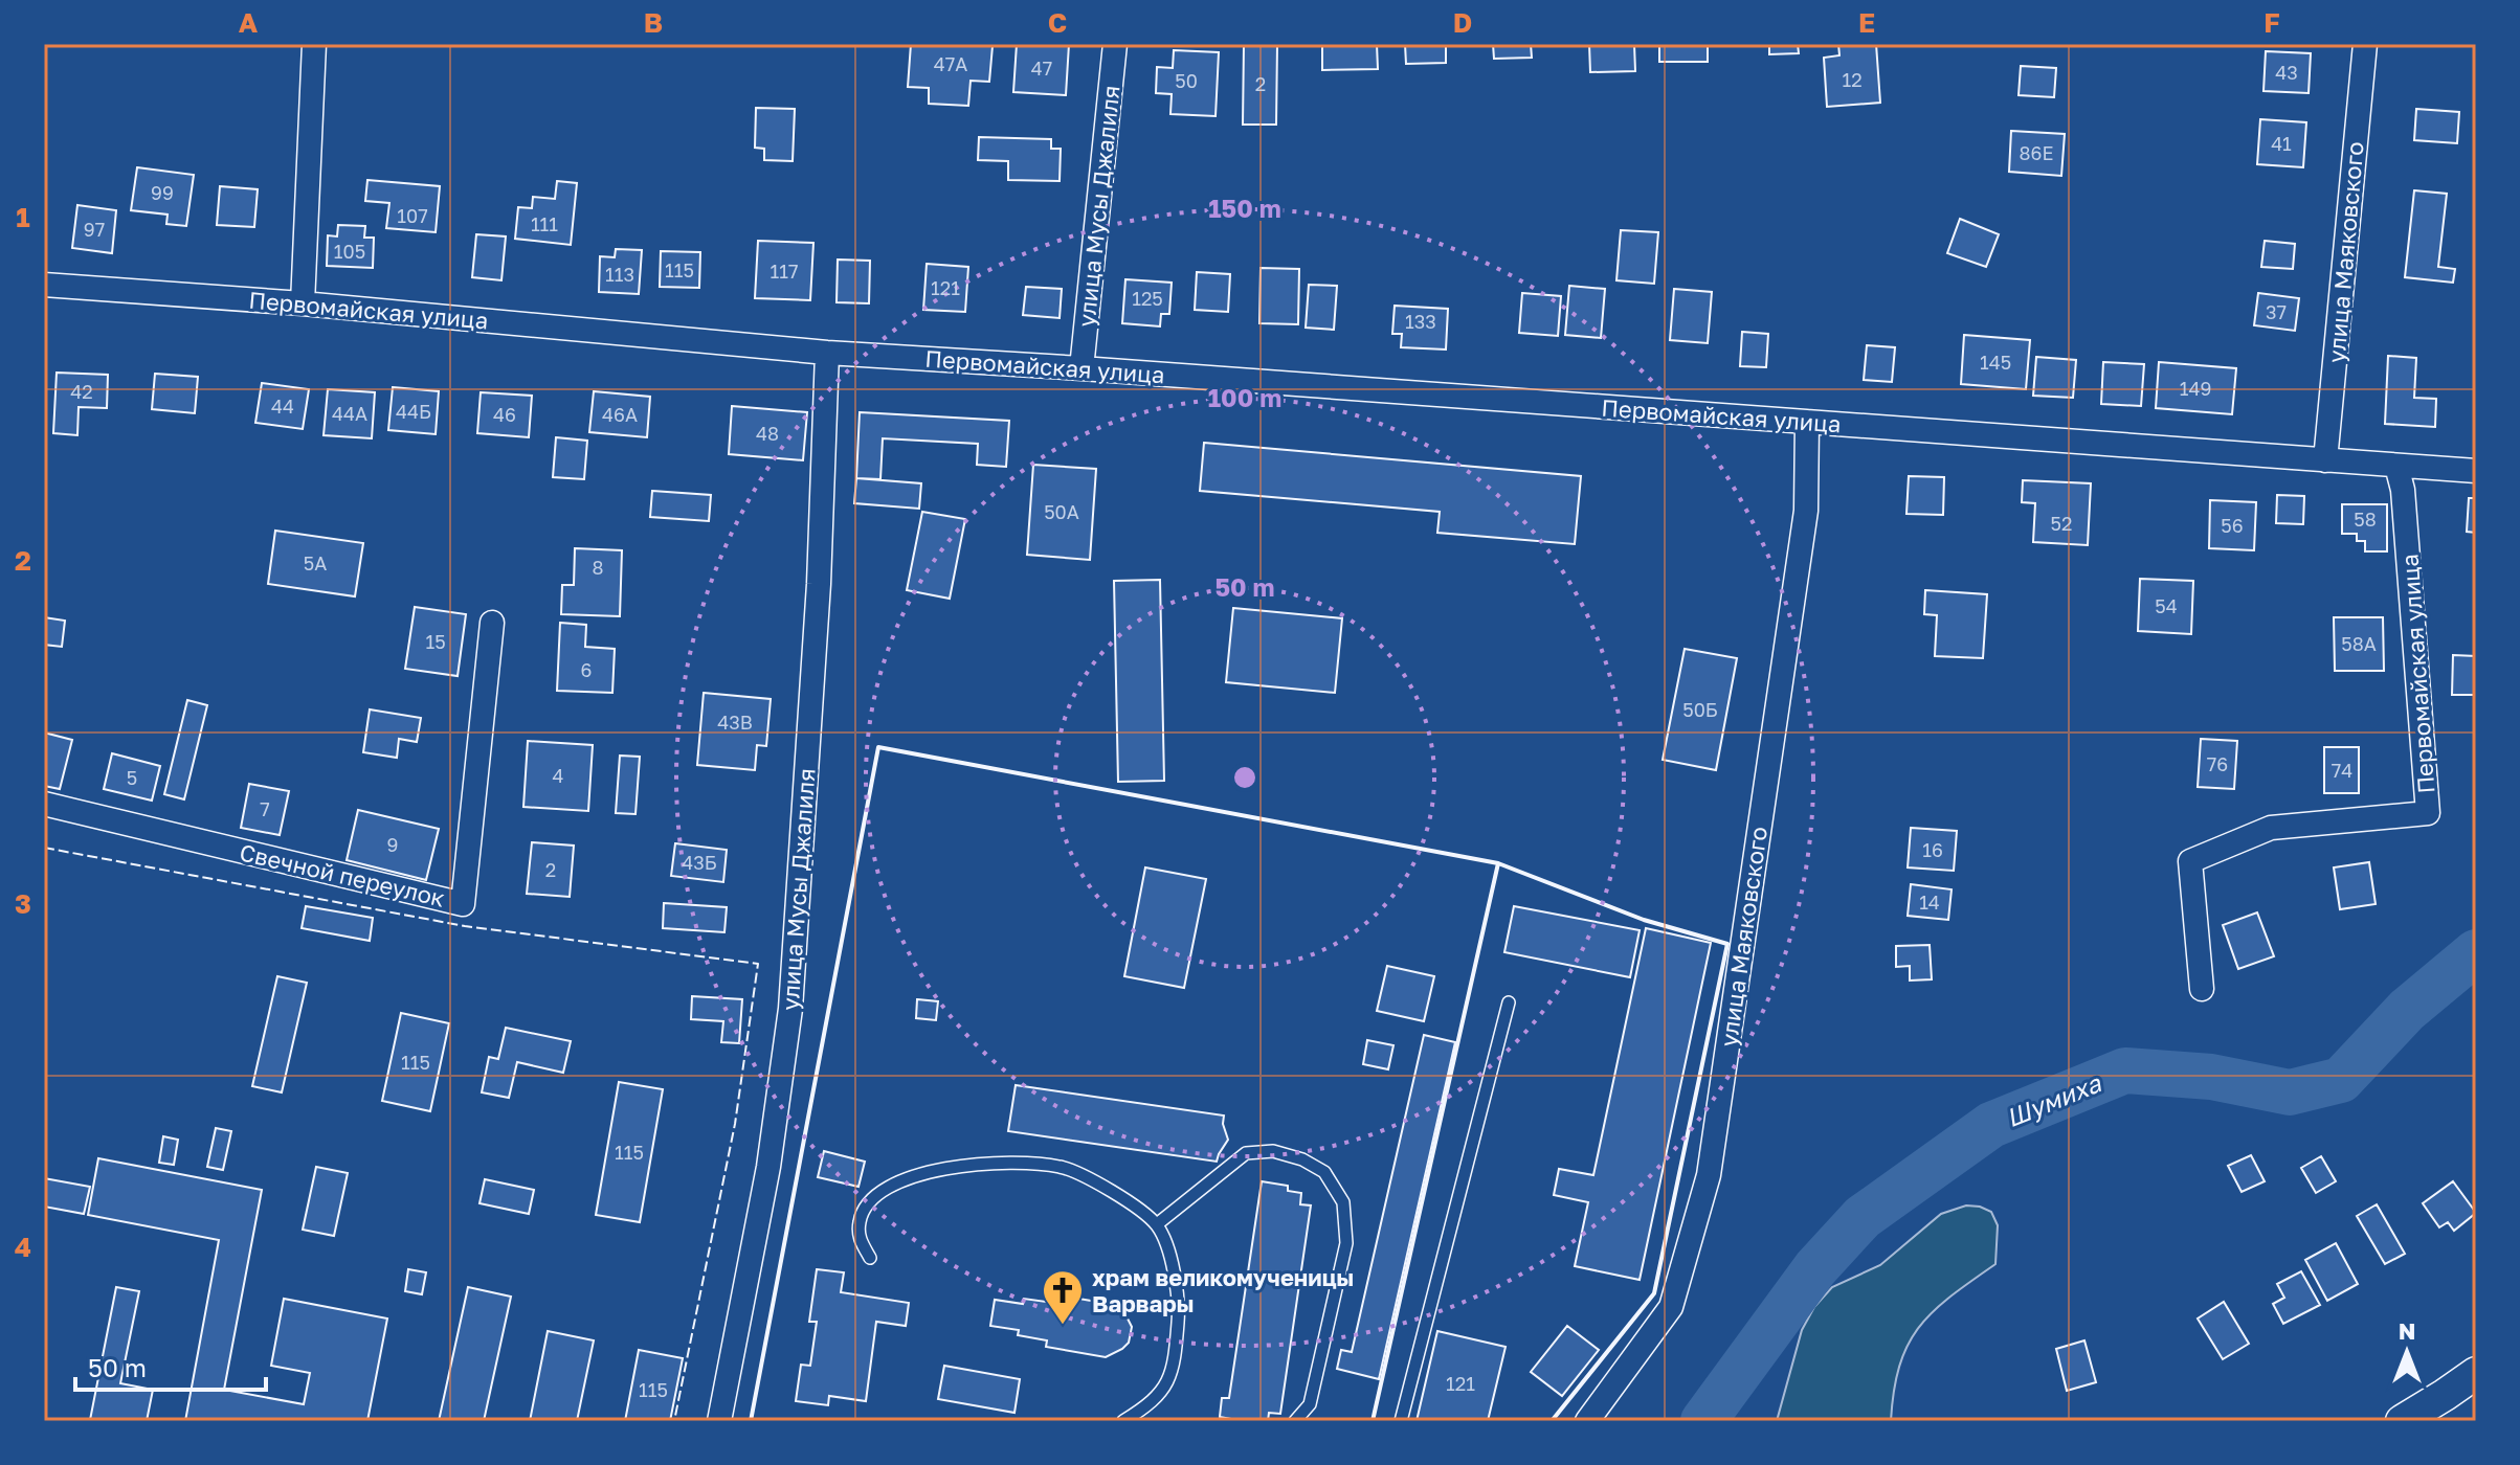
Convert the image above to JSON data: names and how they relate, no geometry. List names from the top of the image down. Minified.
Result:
{"streets":{"street":["улица Мусы Джалиля","улица Маяковского","Первомайская улица","Свечной переулок"]},"crossings":[["улица Мусы Джалиля","Первомайская улица"],["улица Маяковского","Первомайская улица"]],"water":["Шумиха"],"places":{"church":["храм великомученицы Варвары"]},"house_numbers":["47А","47","43","12","50","2","41","86Е","99","107","111","97","105","115","117","113","121","125","37","133","145","149","42","44","44Б","44А","46","46А","48","50А","58","52","56","5А","8","54","15","58А","6","50Б","43В","76","74","4","5","7","9","16","43Б","2","14","115","115","121","115"],"scale_bar":"50 m","north":"top","grid":{"columns":["A","B","C","D","E","F"],"rows":["1","2","3","4"]},"rings":["150 m","100 m","50 m"]}
